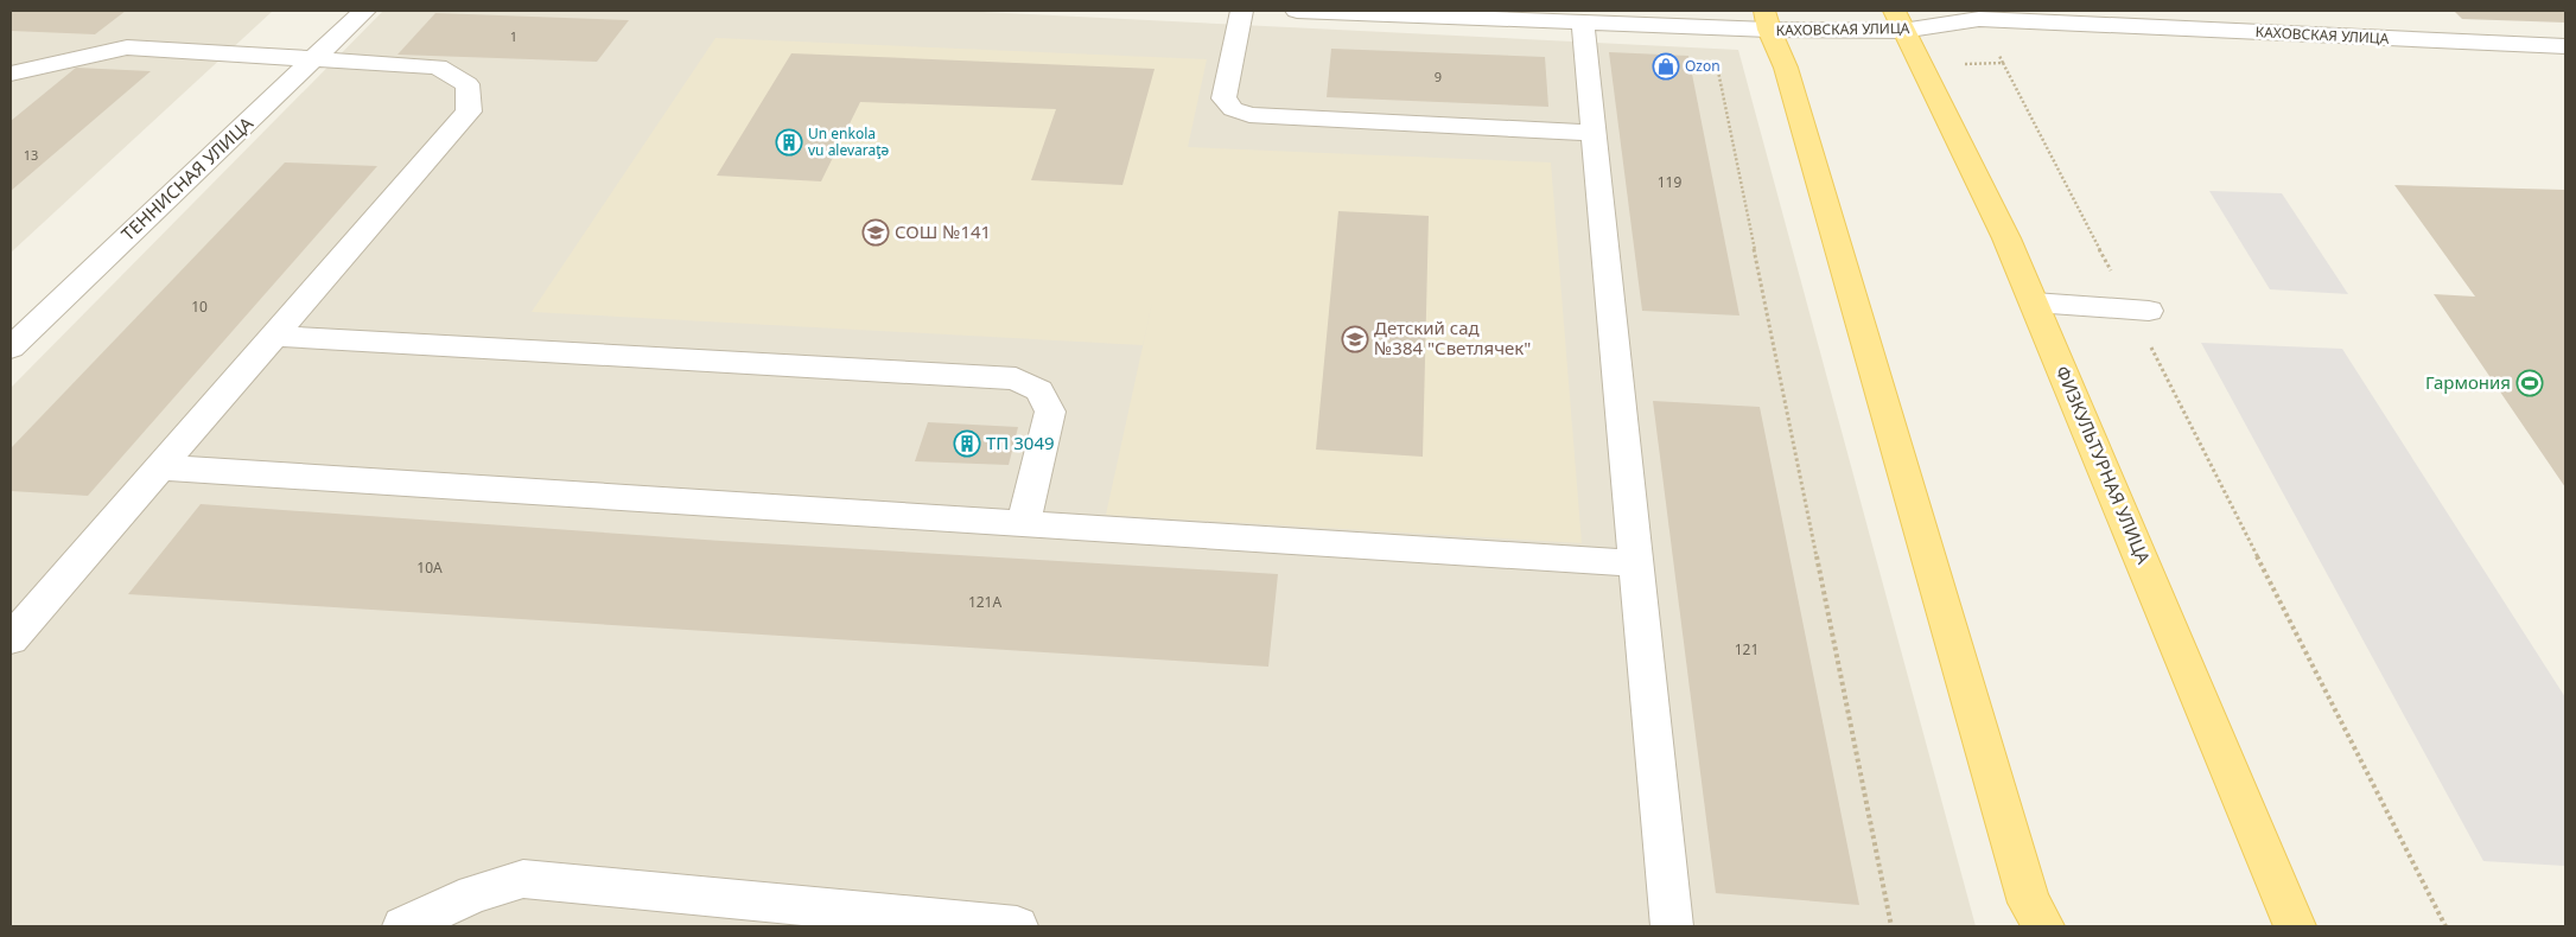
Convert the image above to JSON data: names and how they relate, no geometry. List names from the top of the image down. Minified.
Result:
{"streets":{"main road":["ФИЗКУЛЬТУРНАЯ УЛИЦА"],"street":["КАХОВСКАЯ УЛИЦА","ТЕННИСНАЯ УЛИЦА"]},"crossings":[["КАХОВСКАЯ УЛИЦА","ФИЗКУЛЬТУРНАЯ УЛИЦА"]],"places":{"shop":["Ozon"],"building":["Un enkola vu alevaraţə","ТП 3049"],"school or university":["СОШ №141","Детский сад №384 \"Светлячек\""],"sports":["Гармония"]},"house_numbers":["1","9","13","119","10","10А","121А","121"]}
